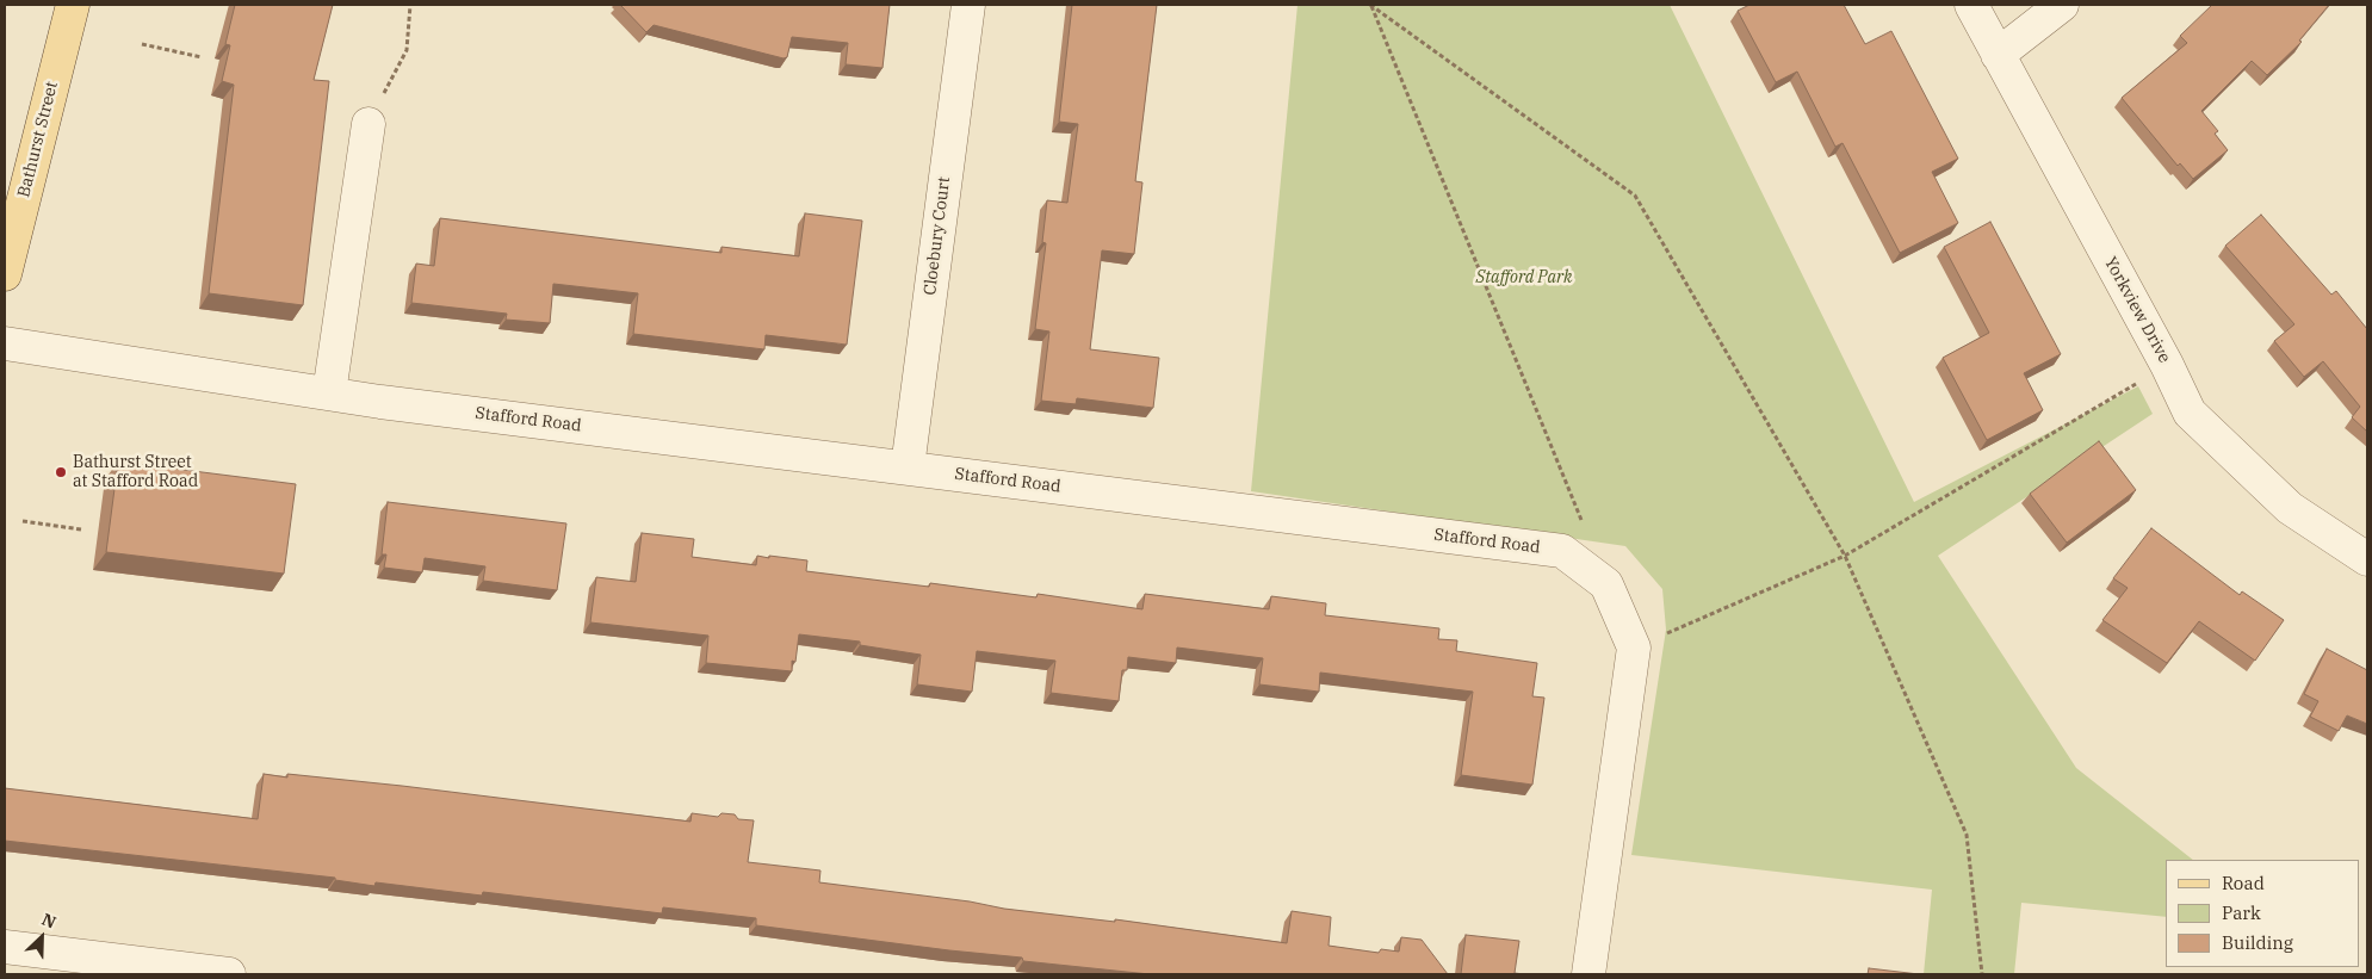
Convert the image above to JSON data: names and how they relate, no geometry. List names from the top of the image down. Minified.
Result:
{"streets":{"main road":["Bathurst Street"],"street":["Cloebury Court","Yorkview Drive","Stafford Road"]},"crossings":[["Cloebury Court","Stafford Road"]],"parks":["Stafford Park"],"places":["Bathurst Street at Stafford Road"],"legend":["Road","Park","Building"],"north":"top right"}
